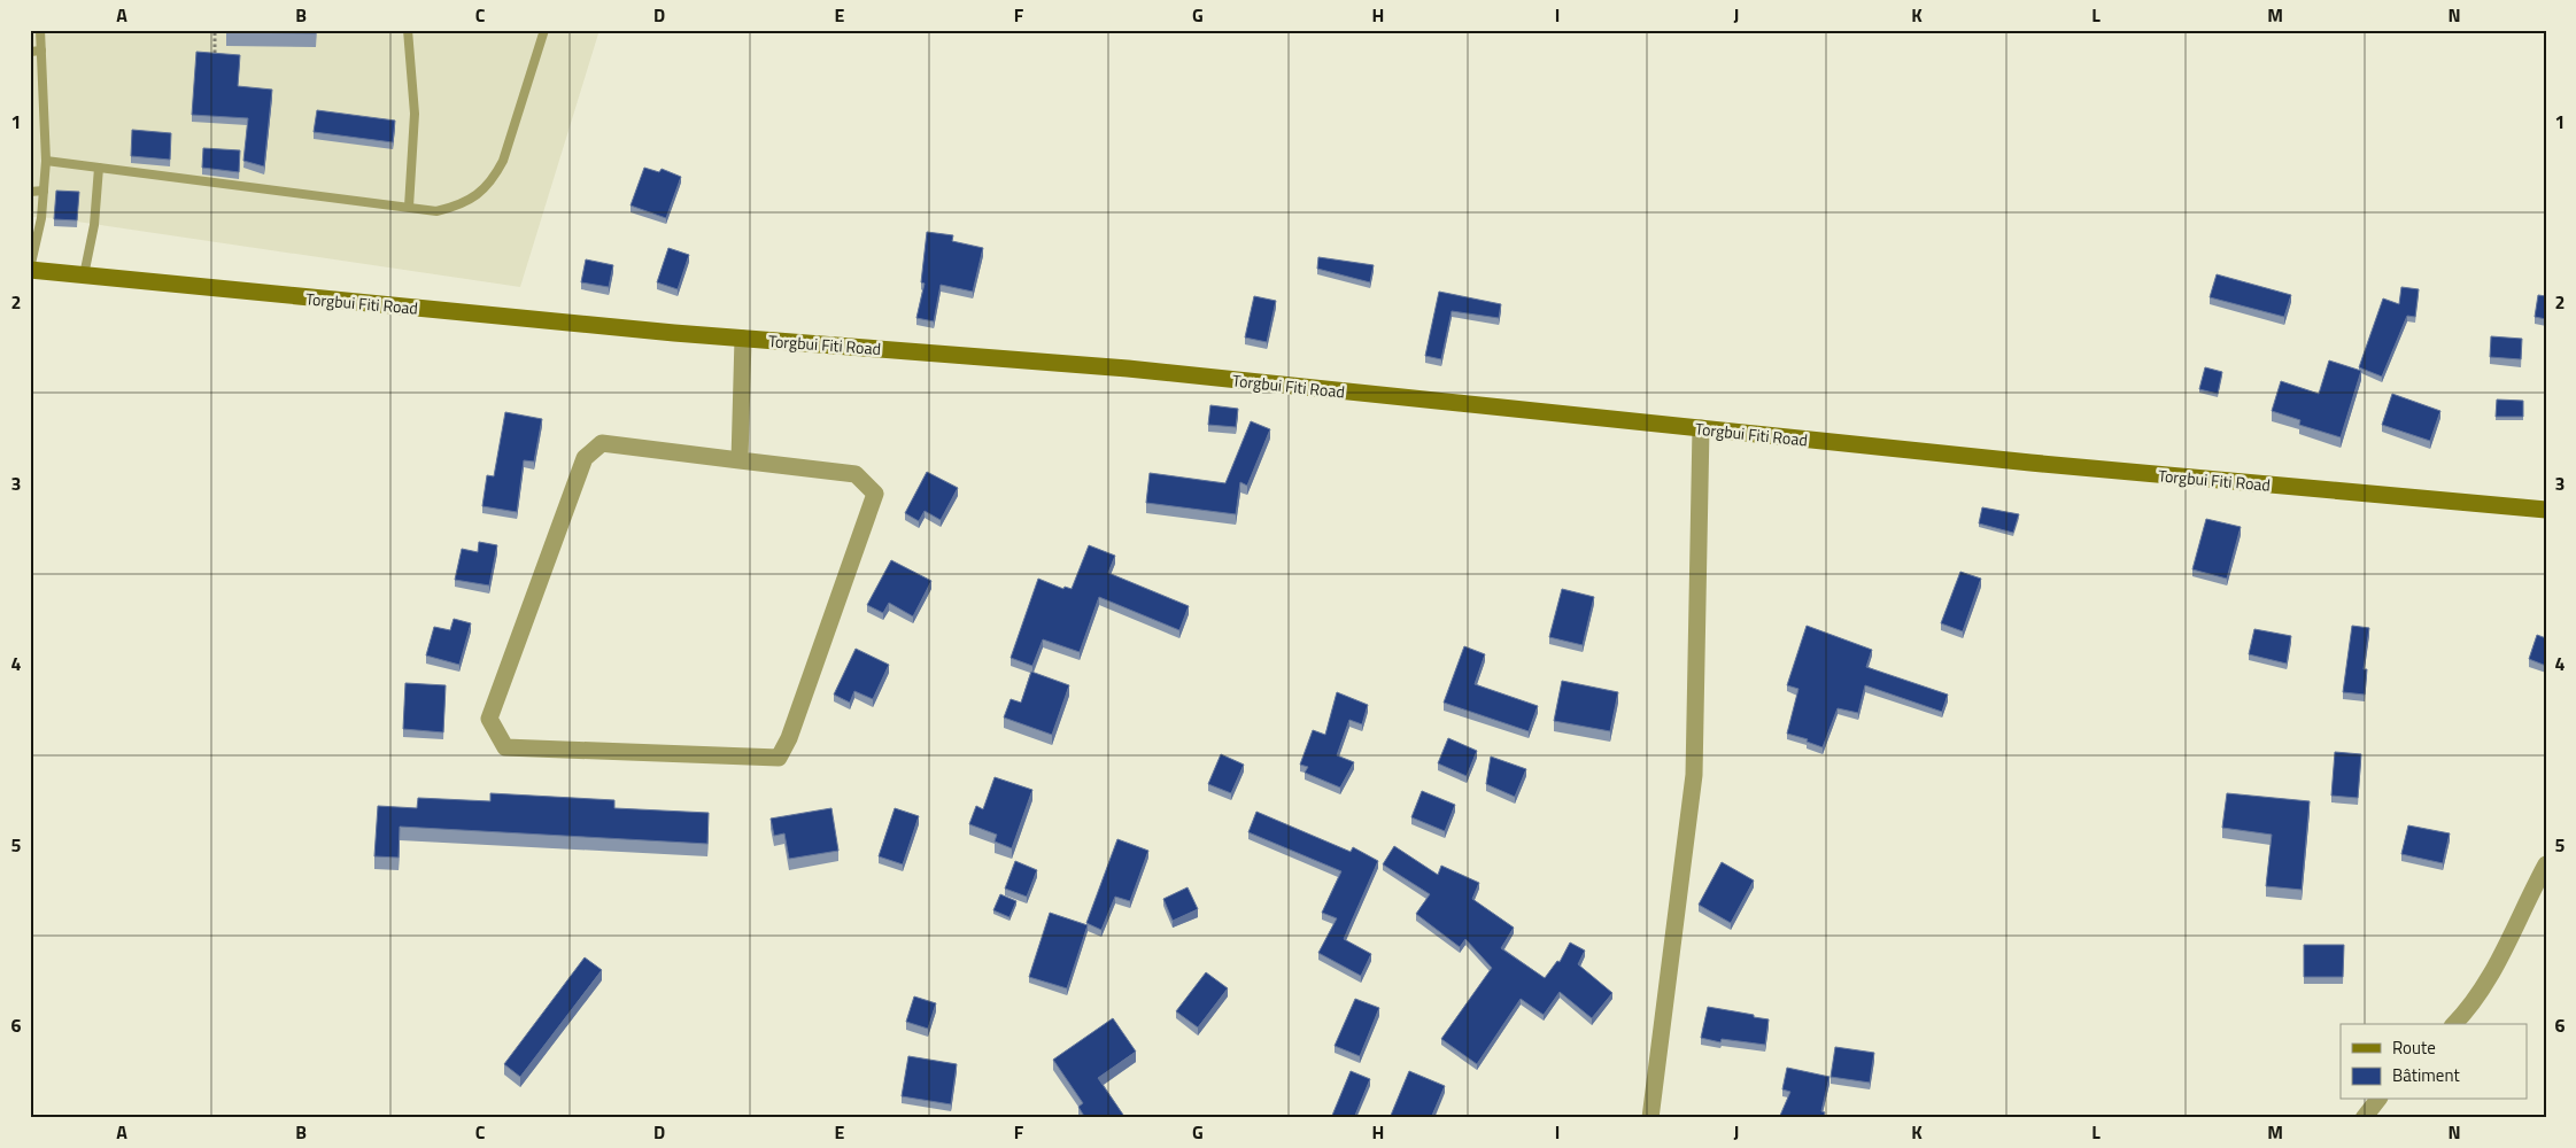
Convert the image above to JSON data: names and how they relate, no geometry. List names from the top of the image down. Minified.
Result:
{"streets":{"street":["Torgbui Fiti Road"]},"legend":["Route","Bâtiment"],"grid":{"columns":["A","B","C","D","E","F","G","H","I","J","K","L","M","N"],"rows":["1","2","3","4","5","6"]}}
